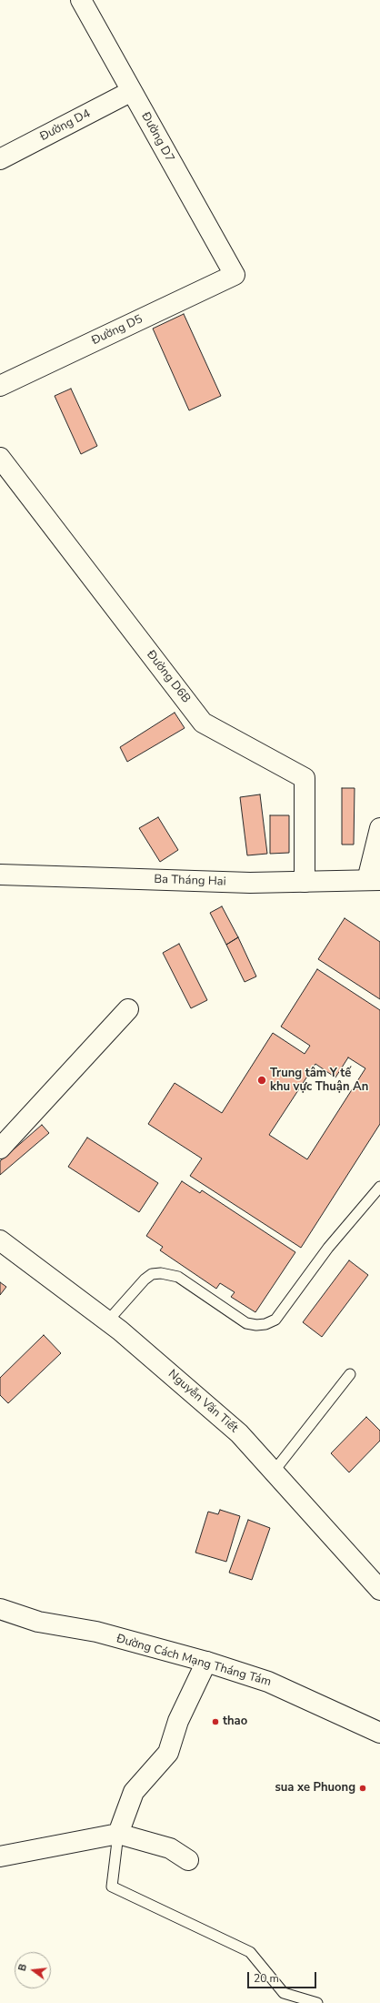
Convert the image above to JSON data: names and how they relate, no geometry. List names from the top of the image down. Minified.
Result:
{"streets":{"street":["Đường D4","Đường D7","Đường D5","Đường D6B","Ba Tháng Hai","Nguyễn Văn Tiết","Đường Cách Mạng Tháng Tám"]},"crossings":[["Đường D4","Đường D7"],["Đường D7","Đường D5"],["Đường D6B","Ba Tháng Hai"]],"places":["Trung tâm Y tế khu vực Thuận An","thao","sua xe Phuong"],"scale_bar":"20 m","north":"left"}
